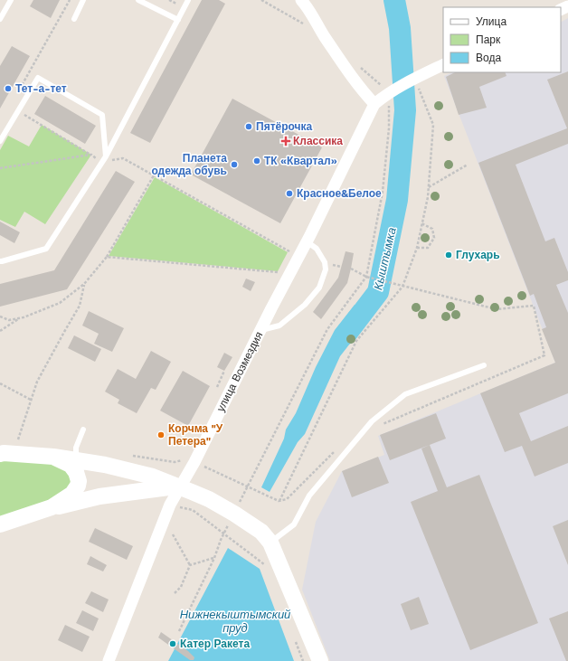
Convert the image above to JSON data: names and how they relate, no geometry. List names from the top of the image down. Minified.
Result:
{"streets":{"street":["улица Возмездия"]},"water":["Кыштымка","Нижнекыштымский пруд"],"places":{"other":["Тет-а-тет","Пятёрочка","ТК «Квартал»","Планета одежда обувь","Красное&Белое","Глухарь","Корчма \"У Петера\"","Катер Ракета"],"health":["Классика"]},"legend":["Улица","Парк","Вода"]}
